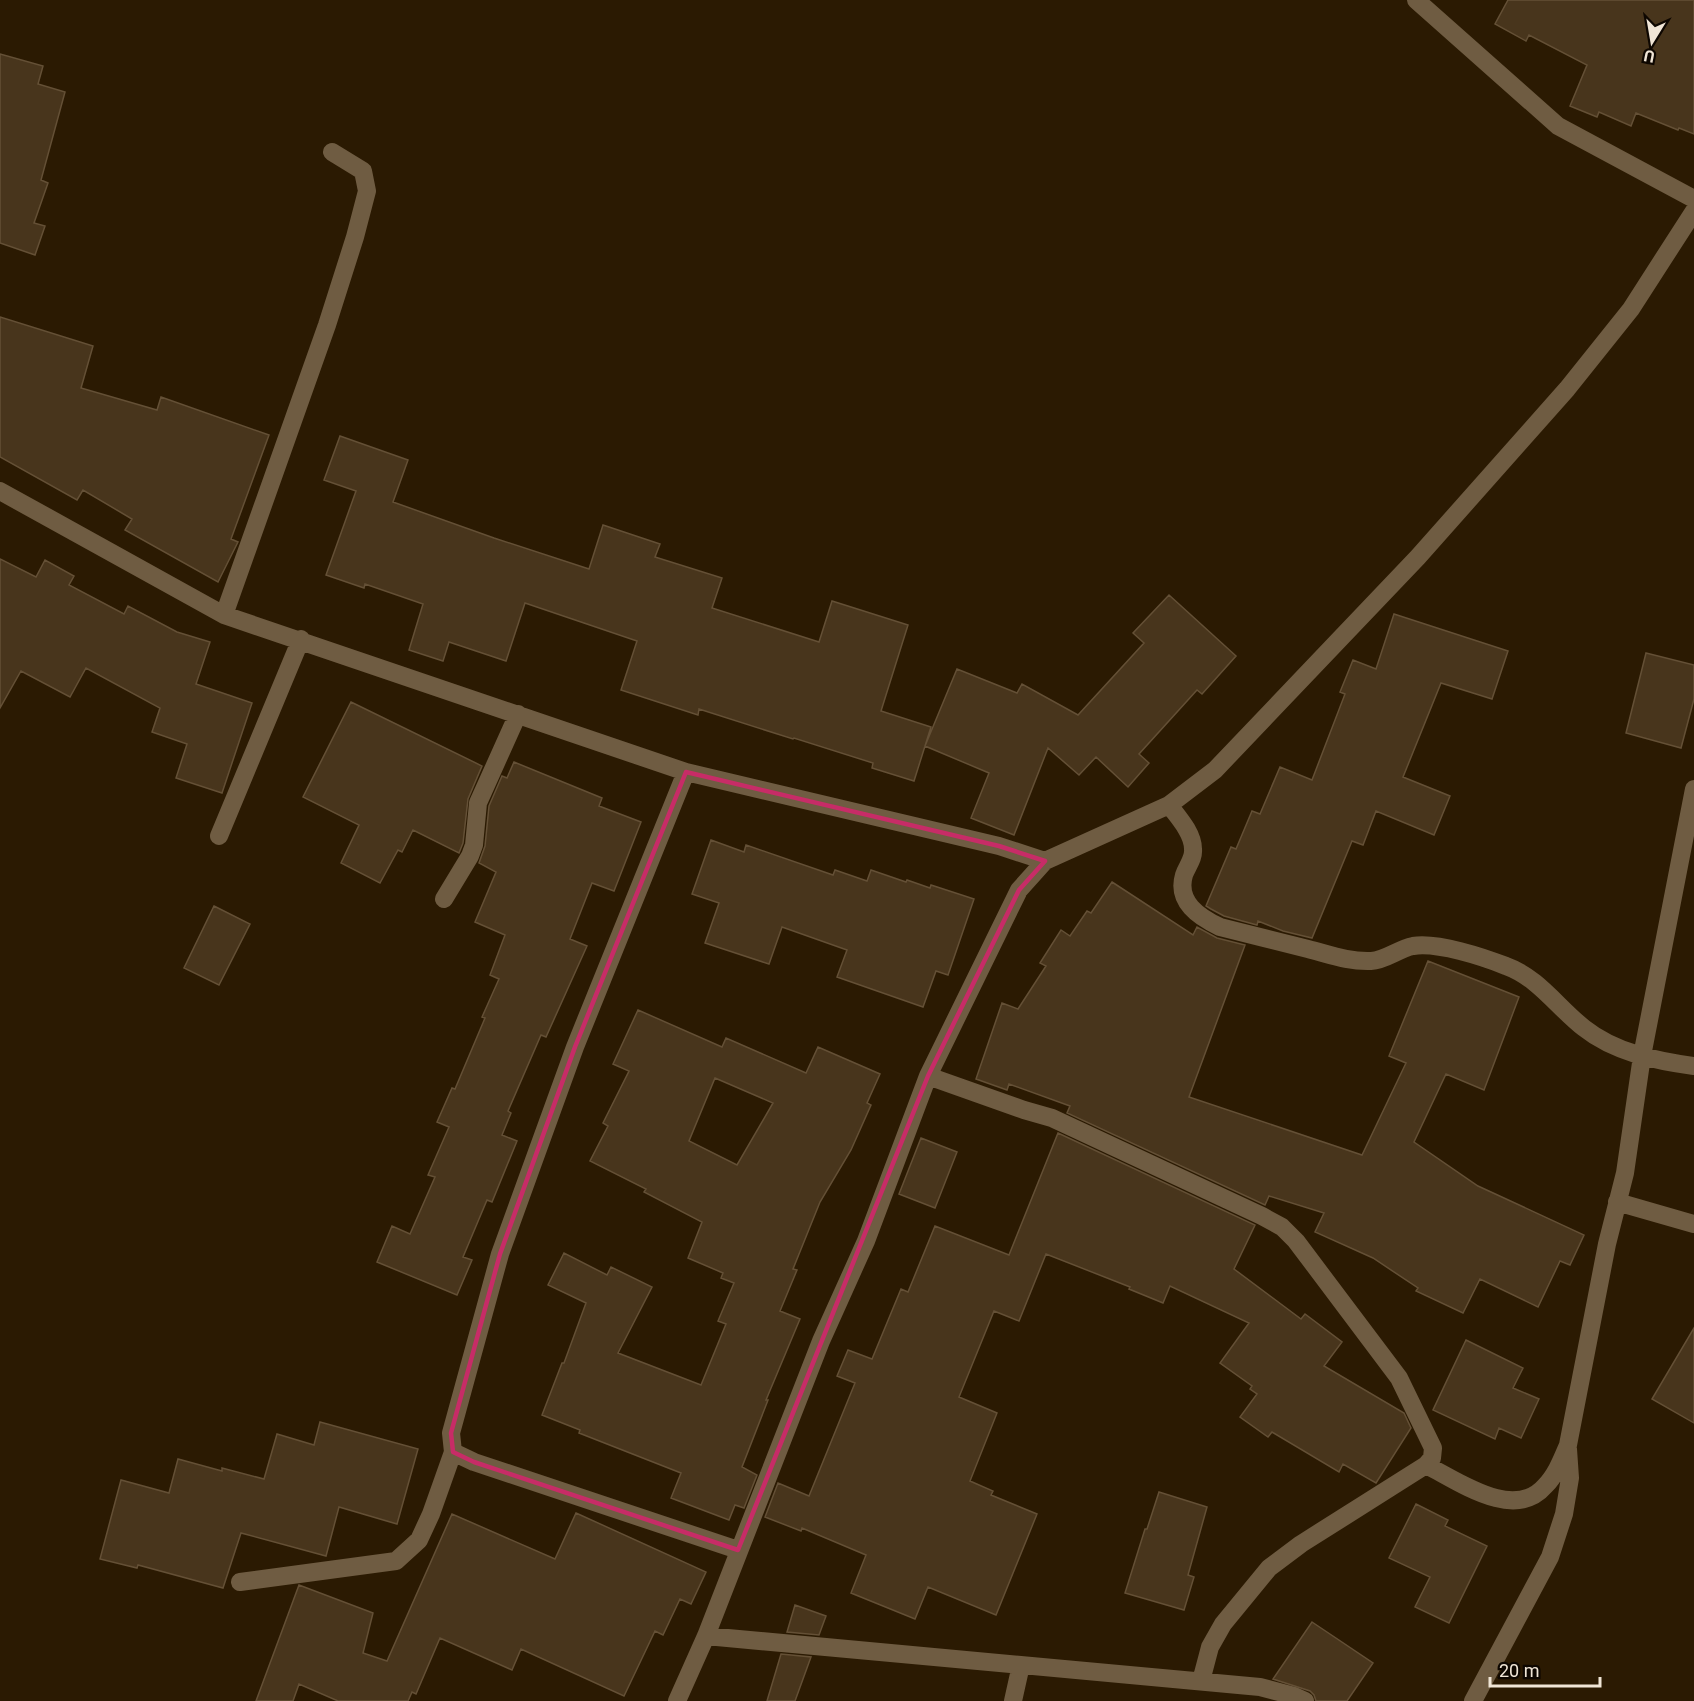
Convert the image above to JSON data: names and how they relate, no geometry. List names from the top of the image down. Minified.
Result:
{"scale_bar":"20 m","north":"bottom"}
